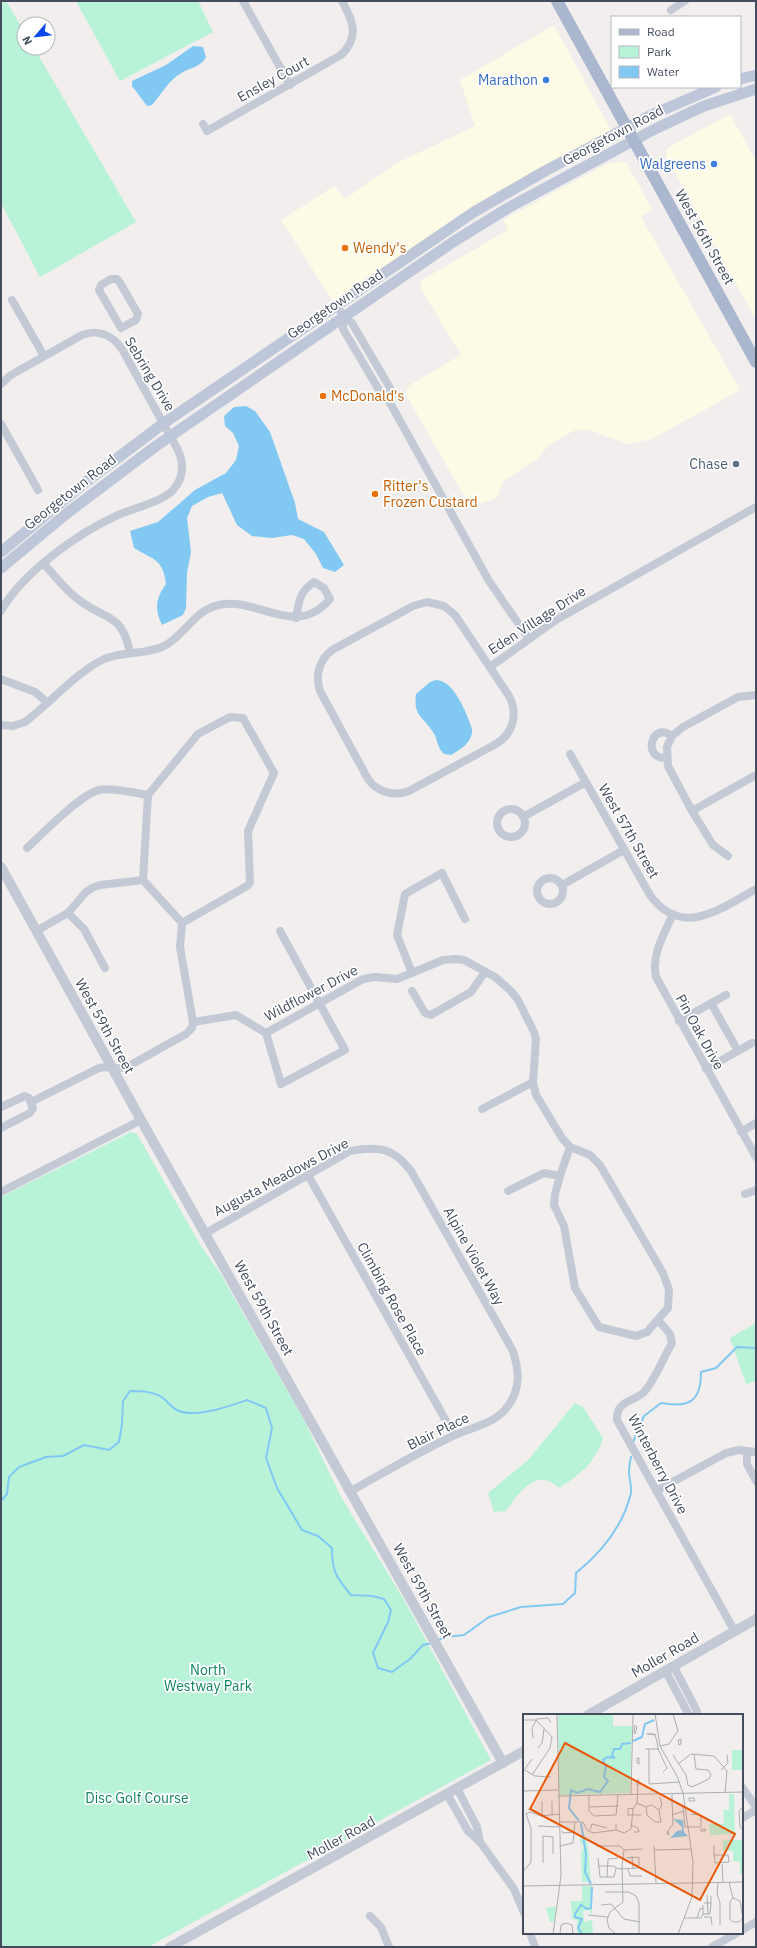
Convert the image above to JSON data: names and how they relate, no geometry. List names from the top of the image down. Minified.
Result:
{"streets":{"main road":["Georgetown Road","West 56th Street"],"street":["Ensley Court","Sebring Drive","Eden Village Drive","West 57th Street","Wildflower Drive","West 59th Street","Pin Oak Drive","Augusta Meadows Drive","Alpine Violet Way","Climbing Rose Place","Blair Place","Winterberry Drive","Moller Road"]},"crossings":[["Georgetown Road","West 56th Street"],["Georgetown Road","Sebring Drive"],["West 57th Street","Pin Oak Drive"],["West 59th Street","Augusta Meadows Drive"],["West 59th Street","Blair Place"],["West 59th Street","Moller Road"],["Augusta Meadows Drive","Alpine Violet Way"],["Augusta Meadows Drive","Climbing Rose Place"],["Alpine Violet Way","Blair Place"],["Climbing Rose Place","Blair Place"],["Winterberry Drive","Moller Road"]],"parks":["North Westway Park","Disc Golf Course"],"places":["Marathon","Walgreens","Wendy's","McDonald's","Chase","Ritter's Frozen Custard"],"legend":["Road","Park","Water"],"north":"bottom left"}
